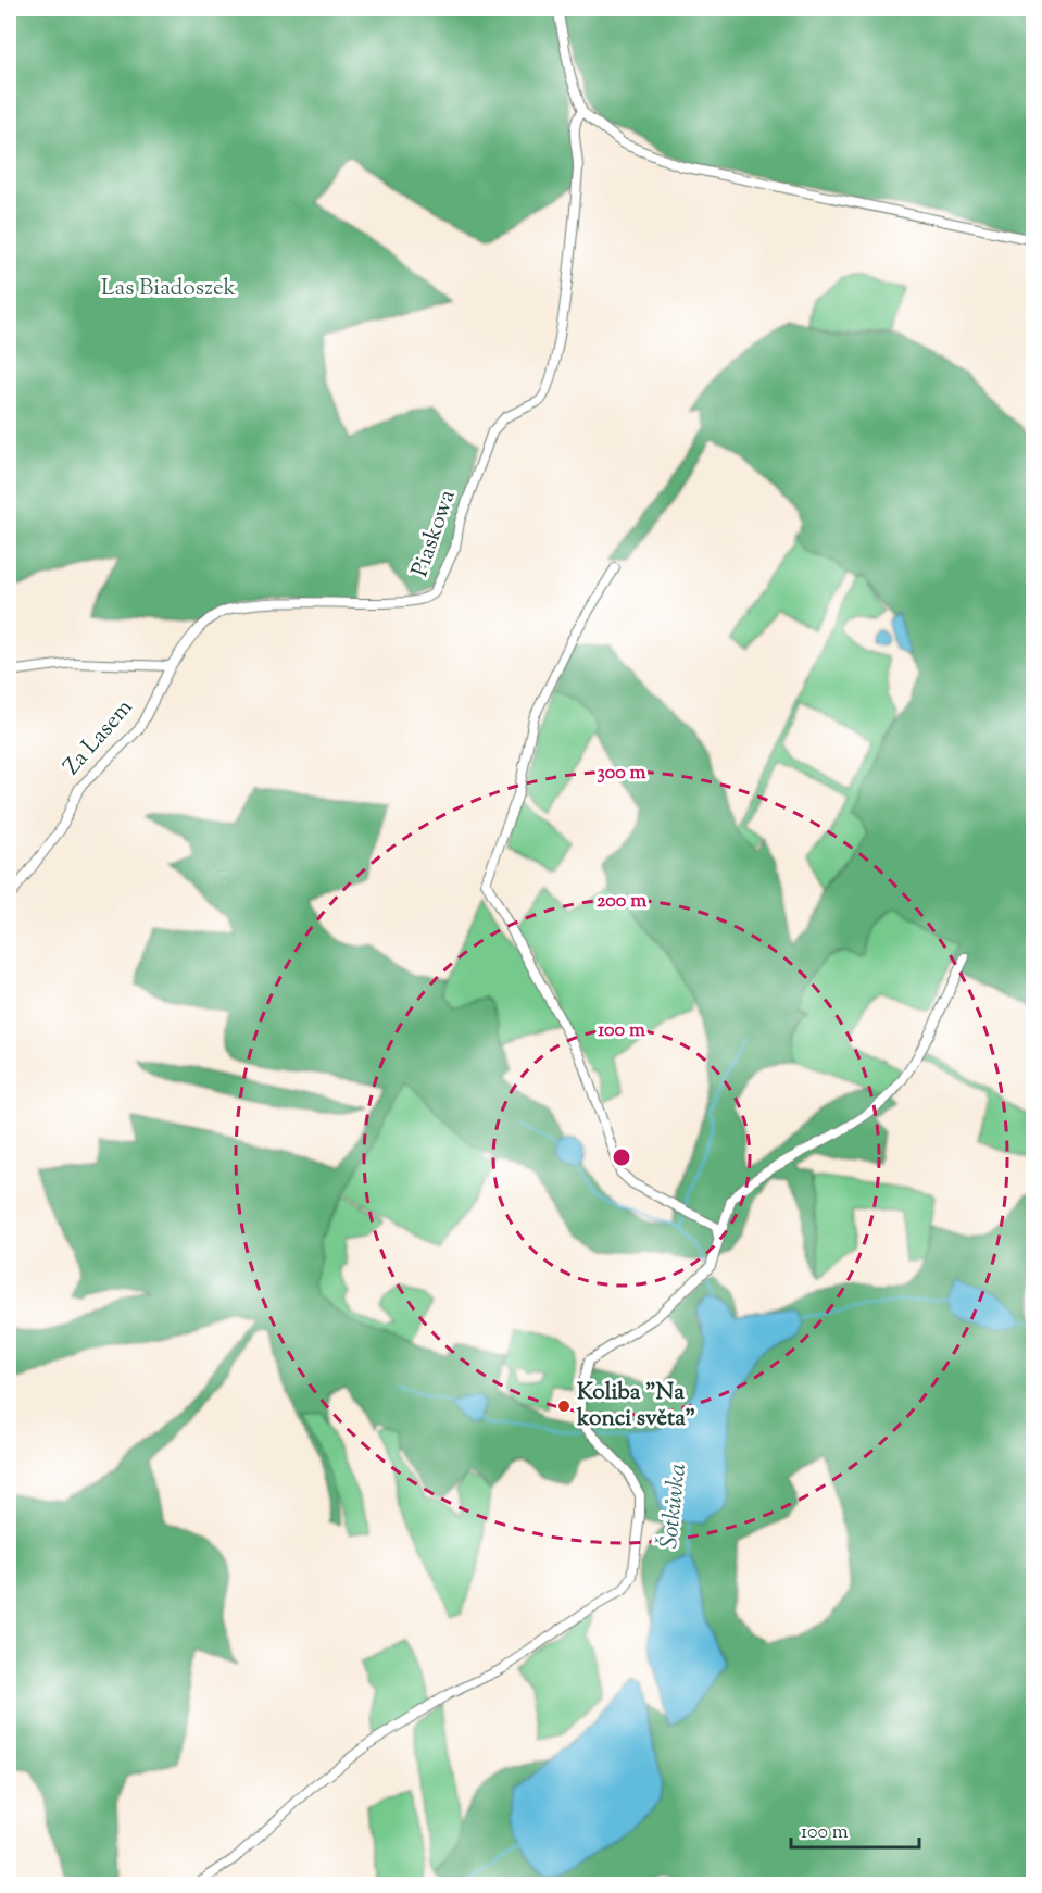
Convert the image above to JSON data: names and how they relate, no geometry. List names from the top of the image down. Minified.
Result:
{"streets":{"street":["Piaskowa","Za Lasem"]},"crossings":[["Piaskowa","Za Lasem"]],"water":["Šotkůvka"],"parks":["Las Biadoszek"],"places":["Koliba \"Na konci světa\""],"scale_bar":"100 m","rings":["300 m","200 m","100 m"]}
